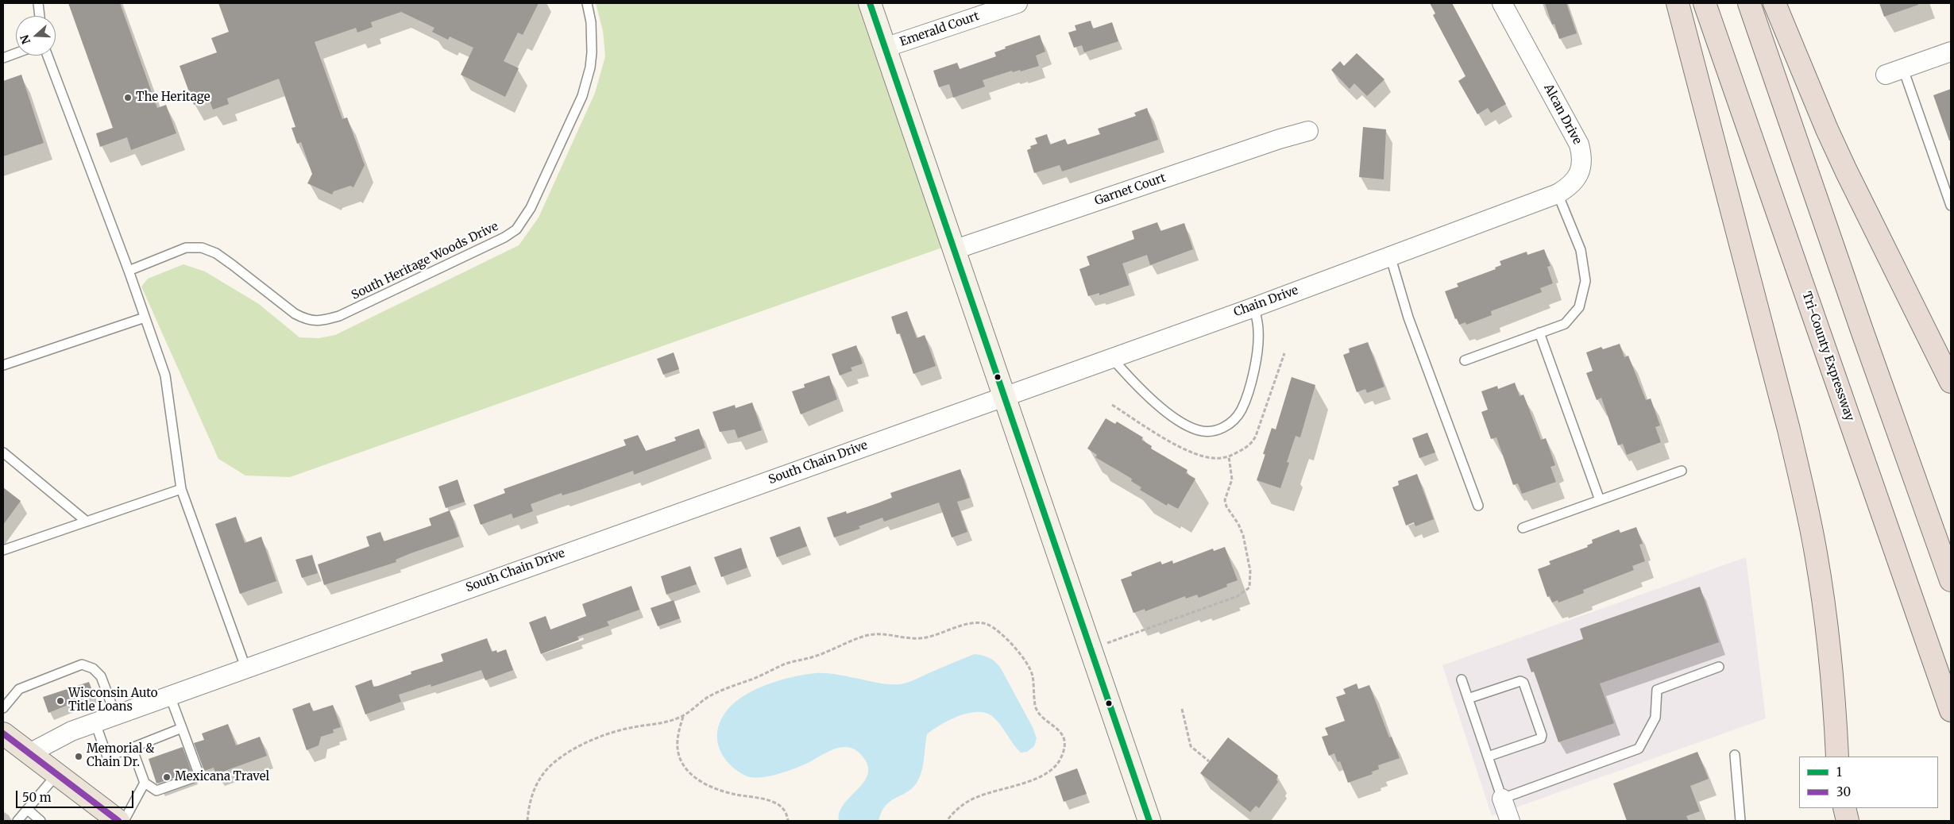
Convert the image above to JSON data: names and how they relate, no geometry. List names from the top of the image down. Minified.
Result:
{"streets":{"highway":["Tri-County Expressway"],"street":["Emerald Court","Alcan Drive","Garnet Court","Chain Drive","South Chain Drive"],"lane":["South Heritage Woods Drive"]},"crossings":[["Alcan Drive","Chain Drive"],["Chain Drive","South Chain Drive"]],"places":["The Heritage","Wisconsin Auto Title Loans","Memorial & Chain Dr.","Mexicana Travel"],"lines":["transit line 1","transit line 30"],"legend":["1","30"],"scale_bar":"50 m","north":"left"}
